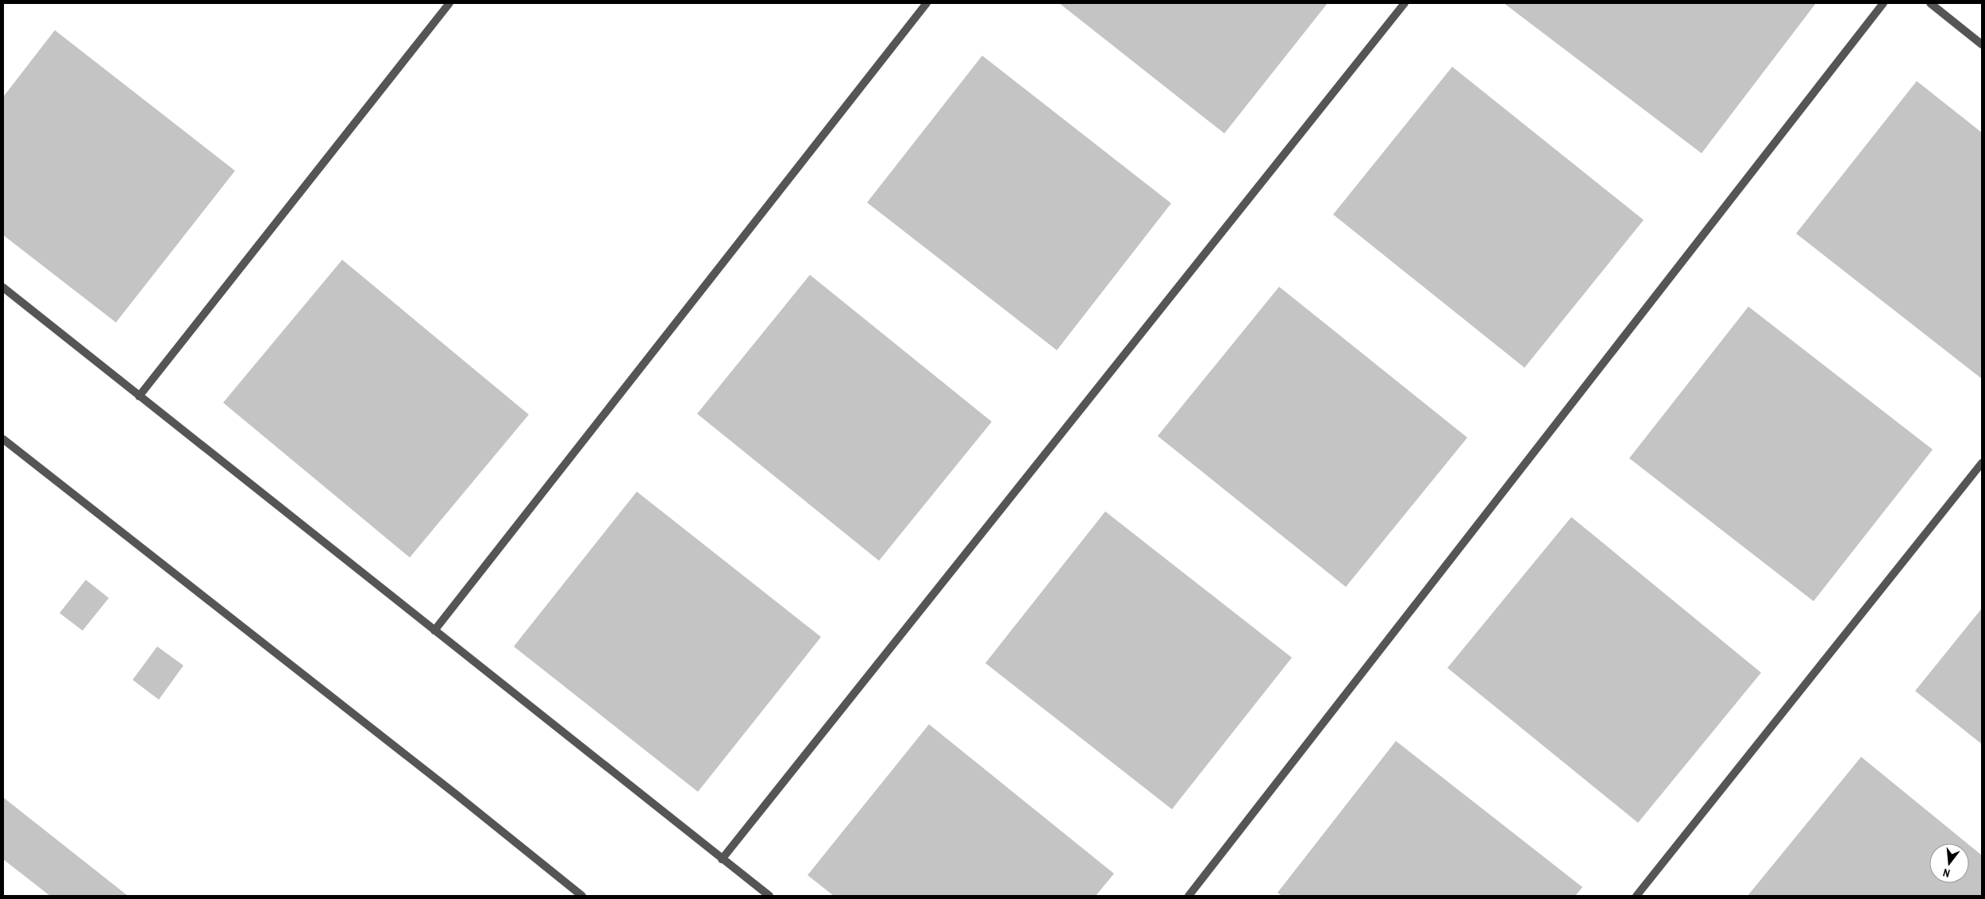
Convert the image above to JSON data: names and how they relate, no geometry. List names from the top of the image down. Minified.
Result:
{"north":"bottom"}
